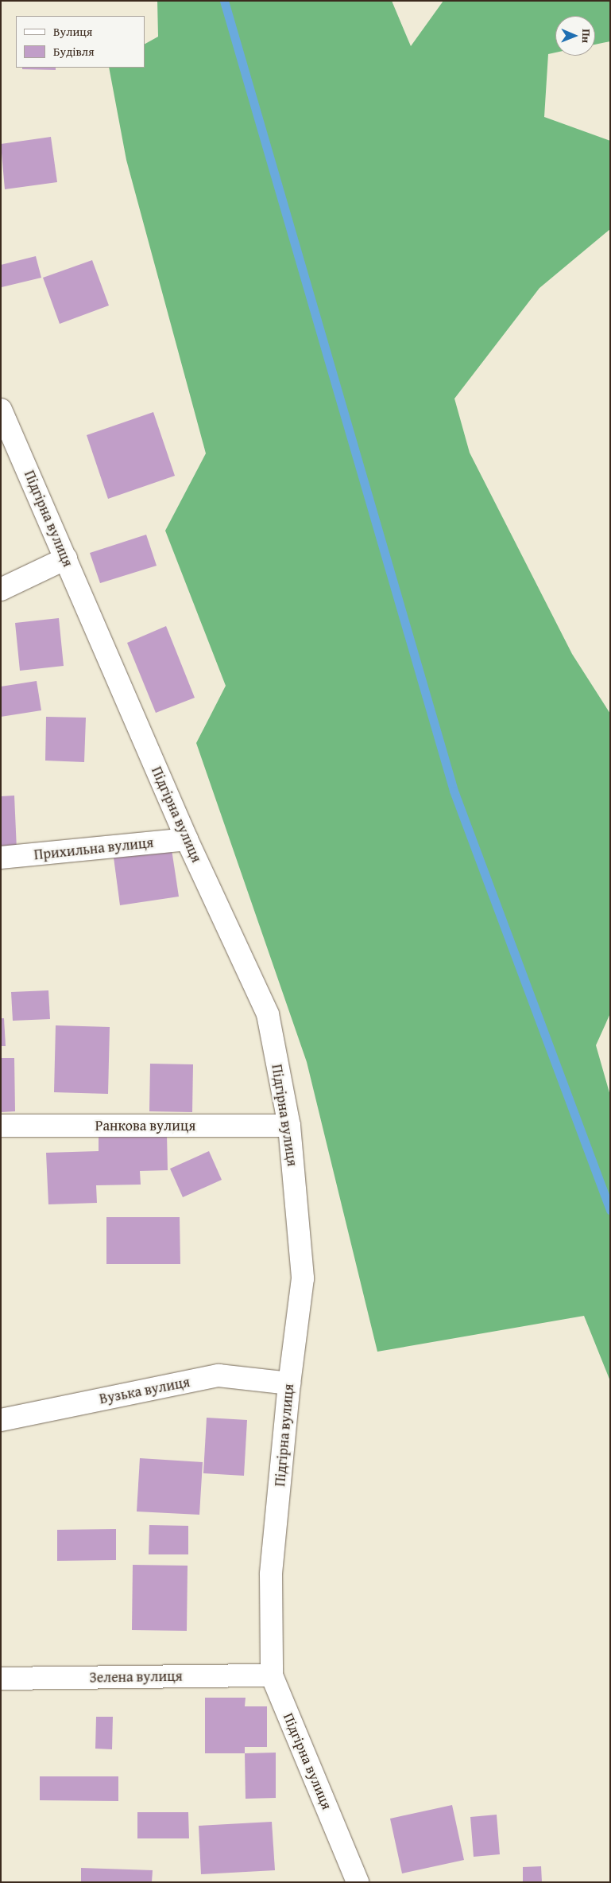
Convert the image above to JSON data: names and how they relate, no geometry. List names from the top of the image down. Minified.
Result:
{"streets":{"street":["Підгірна вулиця","Прихильна вулиця","Ранкова вулиця","Вузька вулиця","Зелена вулиця"]},"crossings":[["Підгірна вулиця","Прихильна вулиця"],["Підгірна вулиця","Ранкова вулиця"],["Підгірна вулиця","Вузька вулиця"],["Підгірна вулиця","Зелена вулиця"]],"legend":["Вулиця","Будівля"],"north":"right"}
